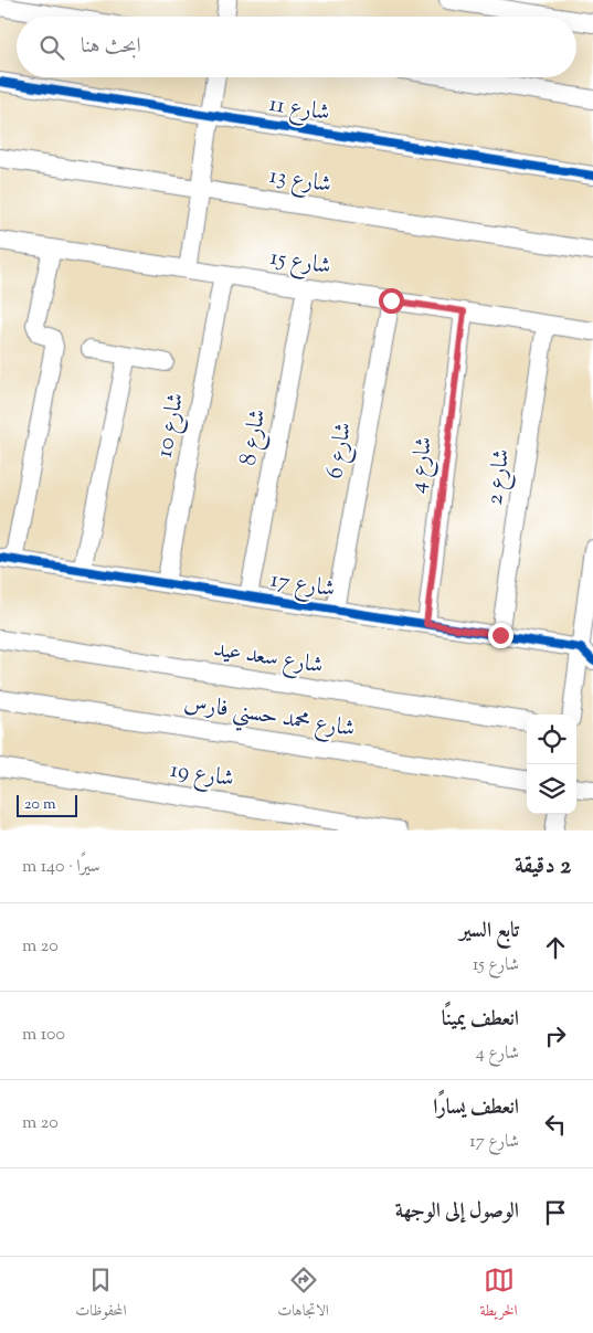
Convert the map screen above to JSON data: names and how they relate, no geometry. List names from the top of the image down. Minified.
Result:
{"streets":{"street":["شارع 11","شارع 13","شارع 15","شارع 10","شارع 8","شارع 6","شارع 4","شارع 2","شارع 17","شارع سعد عيد","شارع محمد حسني فارس","شارع 19"]},"crossings":[["شارع 15","شارع 10"],["شارع 15","شارع 8"],["شارع 15","شارع 6"],["شارع 15","شارع 4"],["شارع 15","شارع 2"],["شارع 10","شارع 17"],["شارع 8","شارع 17"],["شارع 6","شارع 17"],["شارع 4","شارع 17"],["شارع 2","شارع 17"]],"scale_bar":"20 m","page":{"search":"ابحث هنا","scale":"20 m","heading":["2 دقيقة","سيرًا · 140 m"],"list":[["تابع السير","شارع 15","20 m"],["انعطف يمينًا","شارع 4","100 m"],["انعطف يسارًا","شارع 17","20 m"],"الوصول إلى الوجهة"],"nav":["الخريطة","الاتجاهات","المحفوظات"]}}
